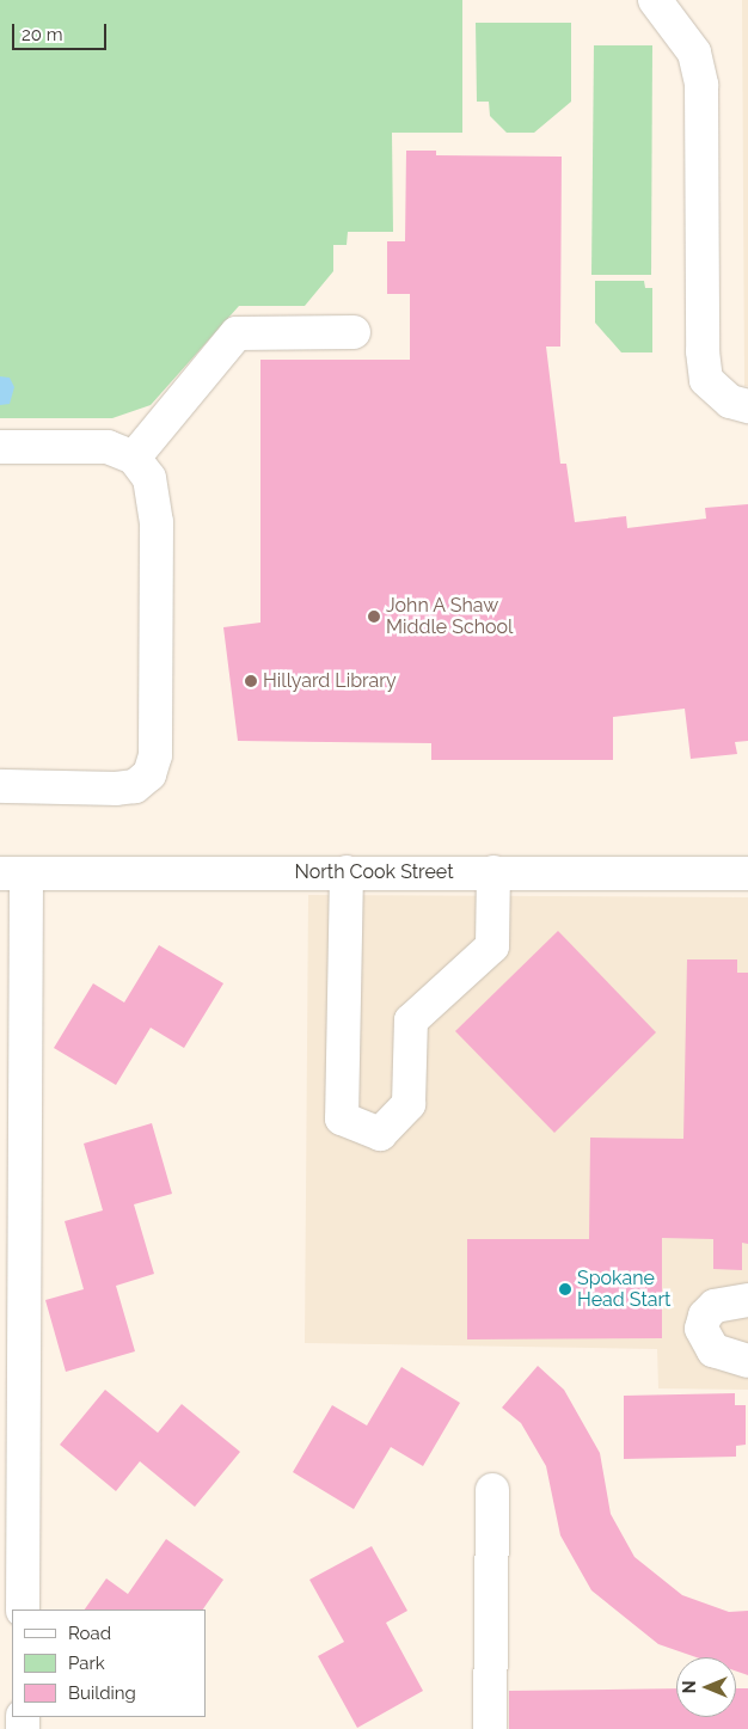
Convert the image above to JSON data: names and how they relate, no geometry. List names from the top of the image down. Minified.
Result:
{"streets":{"street":["North Cook Street"]},"places":["John A Shaw Middle School","Hillyard Library","Spokane Head Start"],"legend":["Road","Park","Building"],"scale_bar":"20 m","north":"left"}
